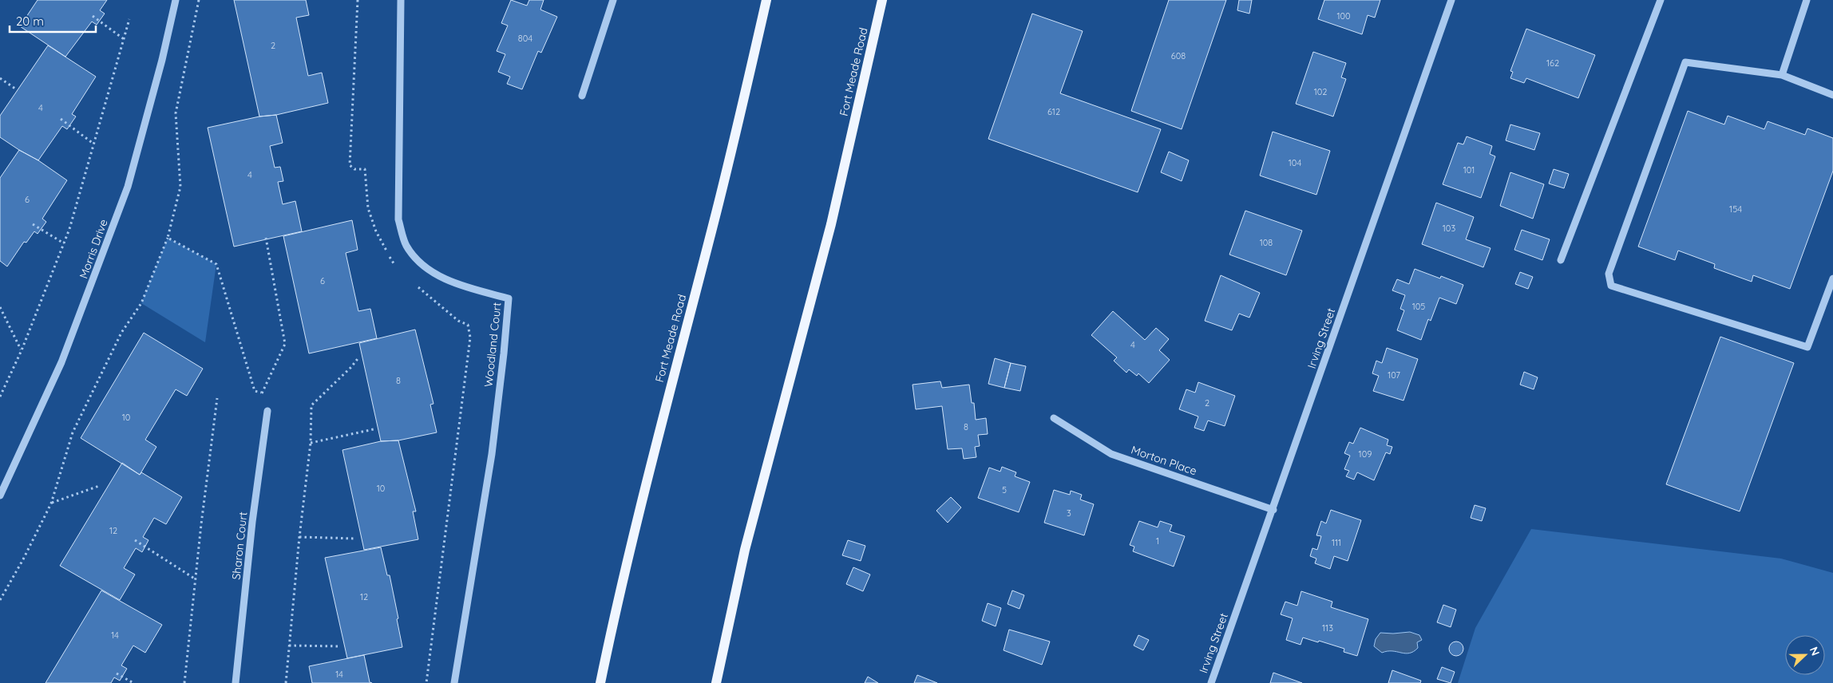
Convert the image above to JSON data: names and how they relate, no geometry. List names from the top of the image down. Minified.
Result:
{"streets":{"main road":["Fort Meade Road"],"street":["Morris Drive","Irving Street","Woodland Court","Morton Place","Sharon Court"]},"crossings":[["Irving Street","Morton Place"]],"house_numbers":["100","804","2","608","162","102","4","612","104","101","4","6","154","103","108","6","105","4","107","8","2","10","8","109","10","5","3","12","1","111","12","113","14","14"],"scale_bar":"20 m","north":"right"}
